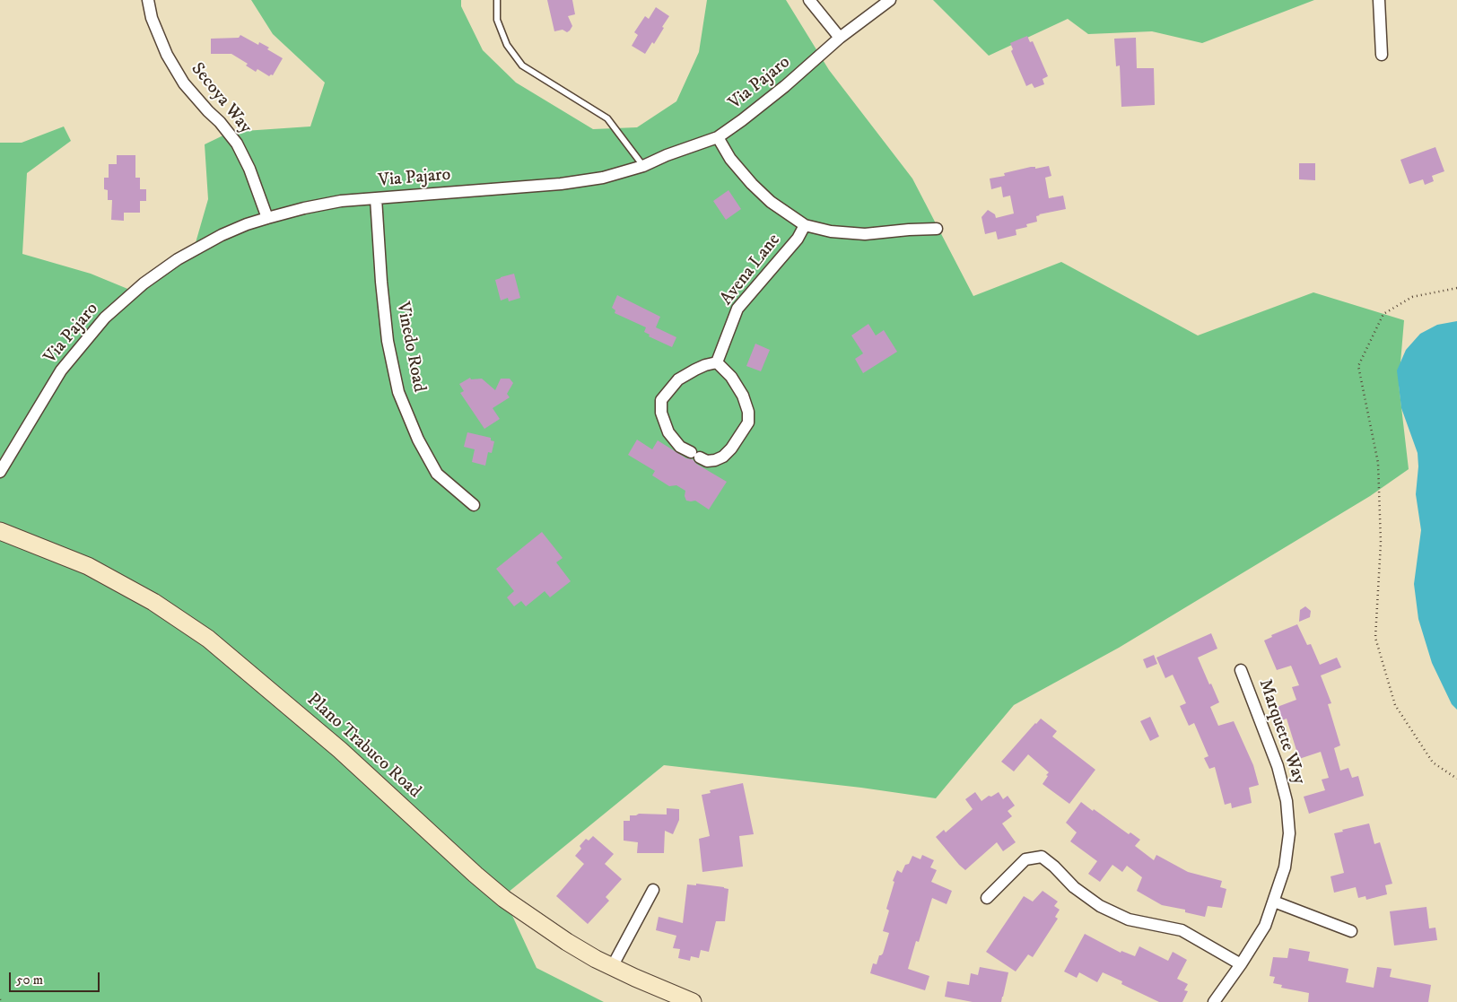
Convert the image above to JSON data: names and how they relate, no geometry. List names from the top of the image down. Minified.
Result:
{"streets":{"street":["Via Pajaro","Secoya Way","Avena Lane","Vinedo Road","Marquette Way","Plano Trabuco Road"]},"crossings":[["Via Pajaro","Secoya Way"],["Via Pajaro","Vinedo Road"]],"scale_bar":"50 m"}
